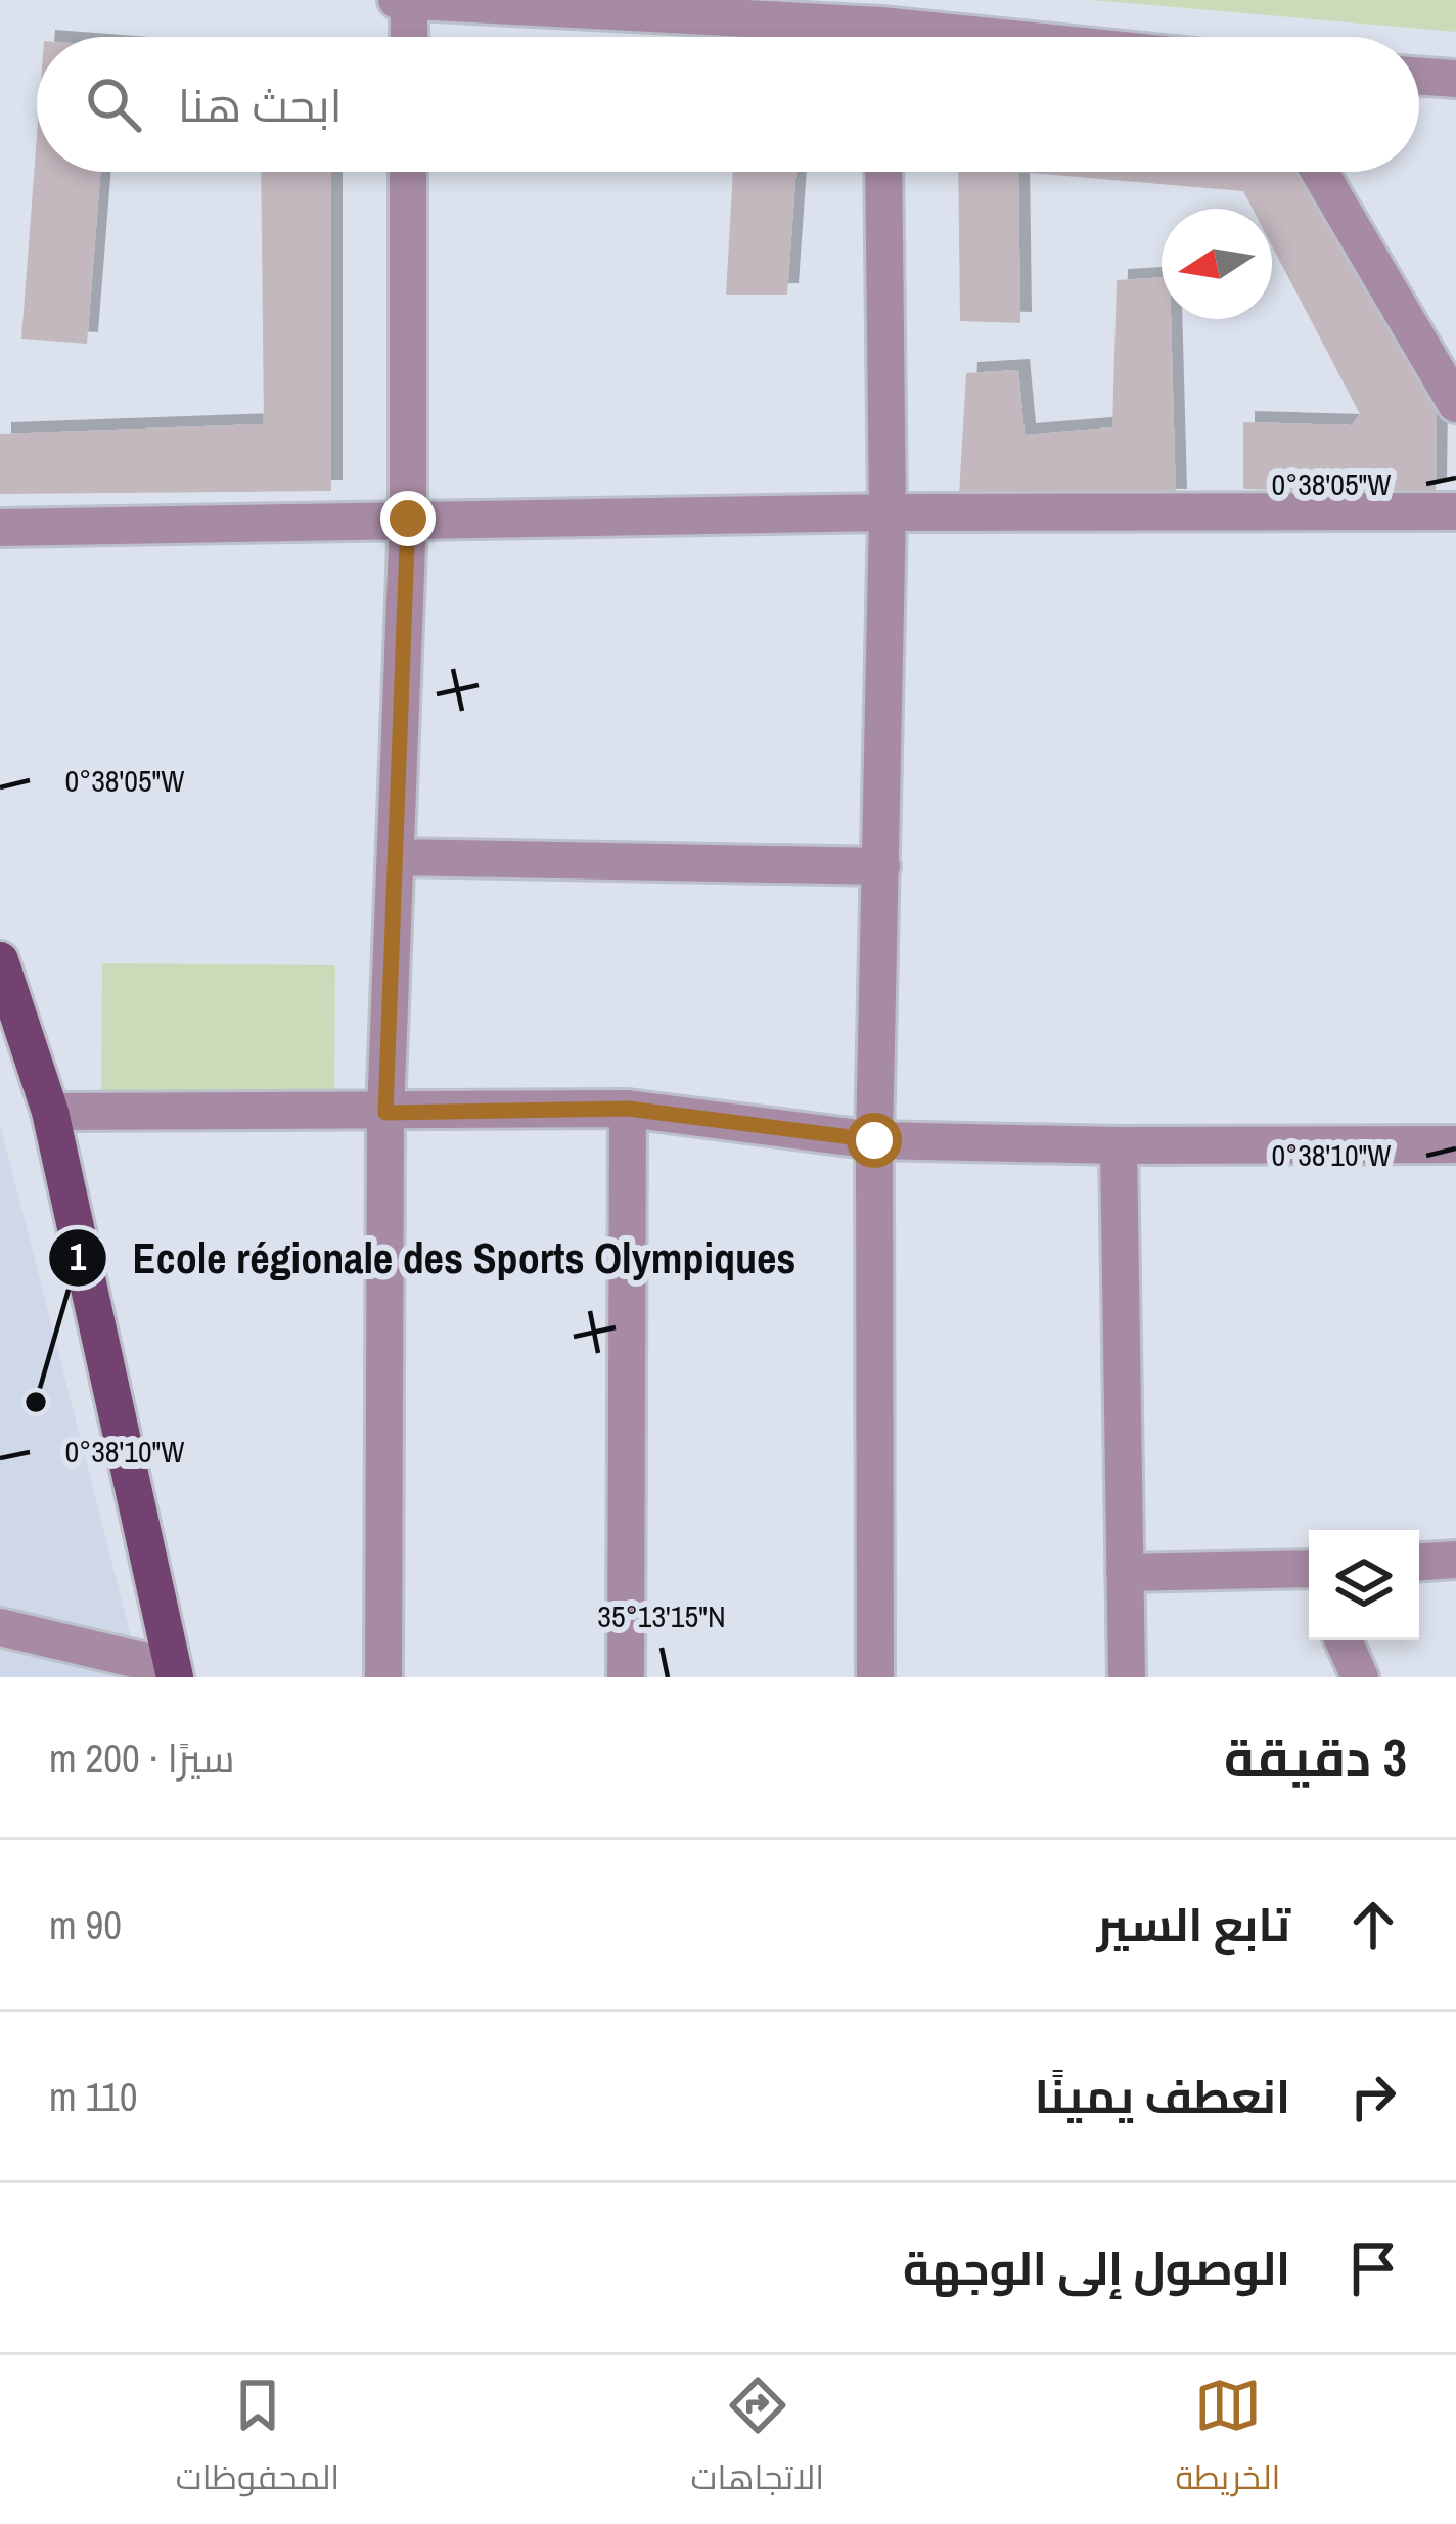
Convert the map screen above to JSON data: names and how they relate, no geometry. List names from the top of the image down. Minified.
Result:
{"places":["Ecole régionale des Sports Olympiques"],"north":"left","page":{"search":"ابحث هنا","heading":["3 دقيقة","سيرًا · 200 m"],"list":[["تابع السير","90 m"],["انعطف يمينًا","110 m"],"الوصول إلى الوجهة"],"nav":["الخريطة","الاتجاهات","المحفوظات"]},"coordinates":["0°38'05\"W","0°38'10\"W","35°13'15\"N"]}
